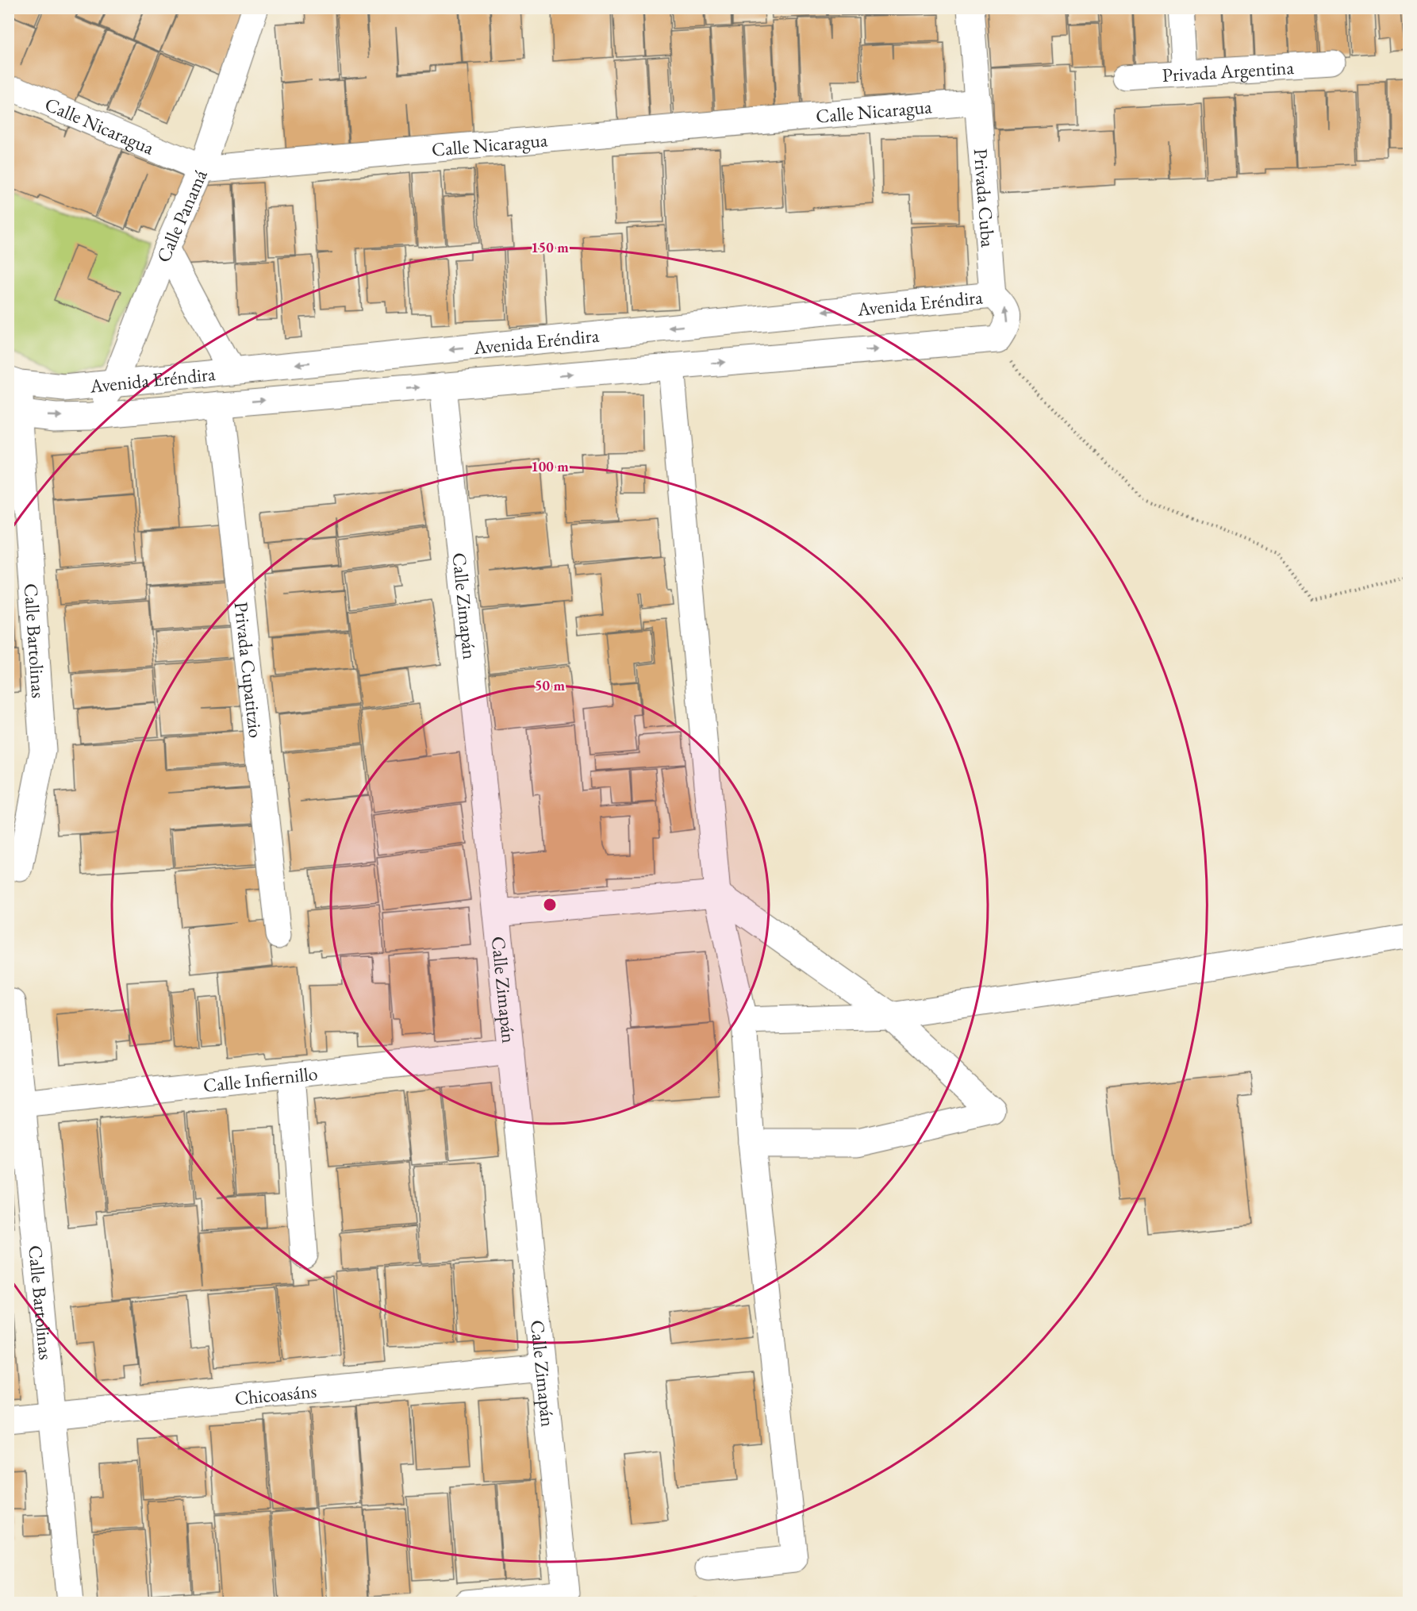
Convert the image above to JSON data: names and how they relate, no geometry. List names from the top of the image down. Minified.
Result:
{"streets":{"street":["Privada Argentina","Calle Nicaragua","Privada Cuba","Calle Panamá","Avenida Eréndira","Calle Zimapán","Calle Bartolinas","Privada Cupatitzio","Calle Infiernillo","Chicoasáns"]},"crossings":[["Calle Nicaragua","Privada Cuba"],["Calle Nicaragua","Calle Panamá"],["Privada Cuba","Avenida Eréndira"],["Calle Panamá","Avenida Eréndira"],["Avenida Eréndira","Calle Zimapán"],["Avenida Eréndira","Calle Bartolinas"],["Avenida Eréndira","Privada Cupatitzio"],["Calle Zimapán","Calle Infiernillo"],["Calle Zimapán","Chicoasáns"],["Calle Bartolinas","Calle Infiernillo"],["Calle Bartolinas","Chicoasáns"]],"rings":["150 m","100 m","50 m"]}
